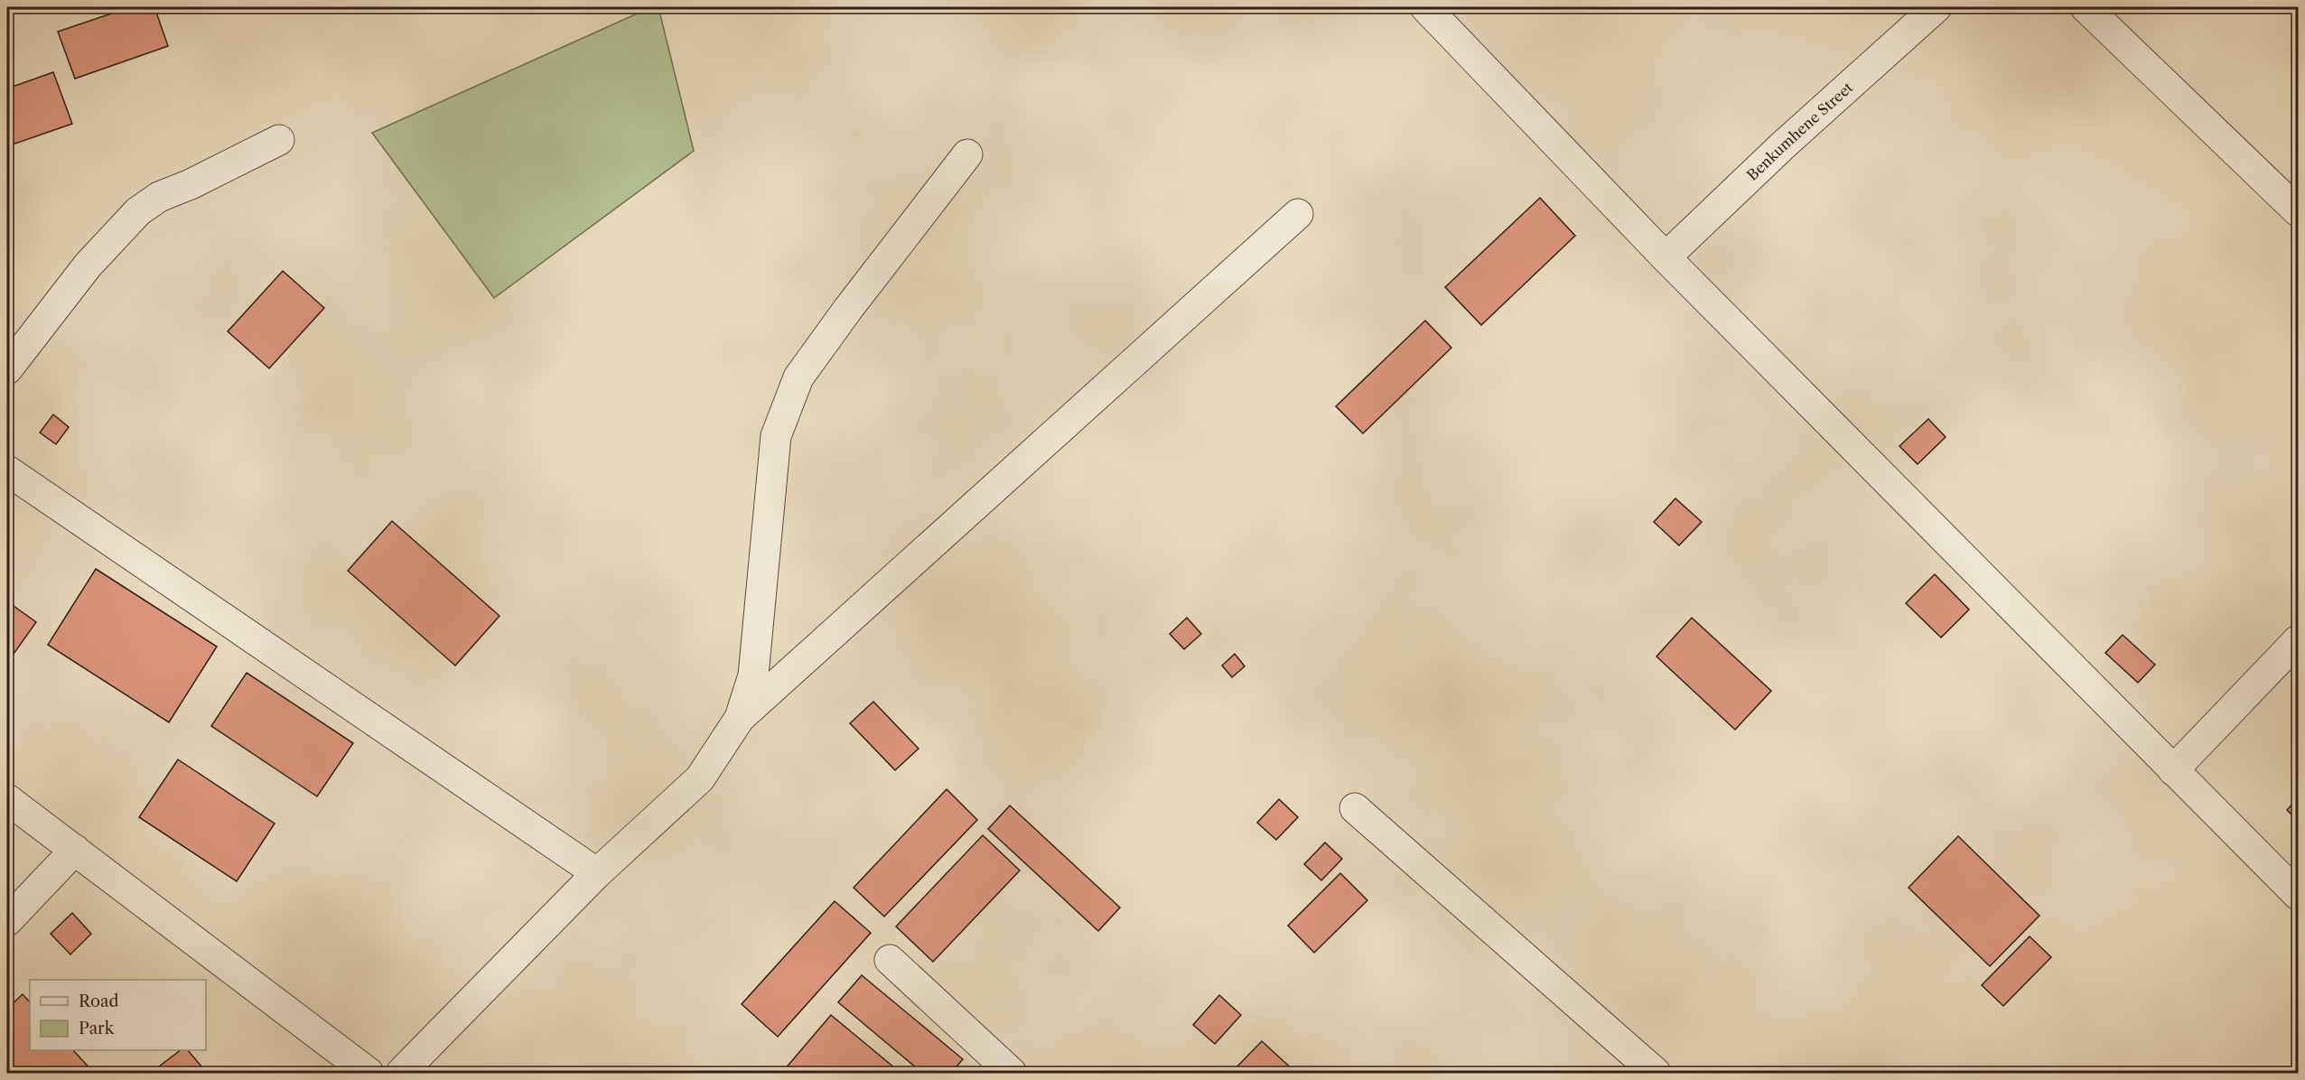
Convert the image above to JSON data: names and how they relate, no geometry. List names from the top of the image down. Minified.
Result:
{"streets":{"street":["Benkumhene Street"]},"legend":["Road","Park"]}
